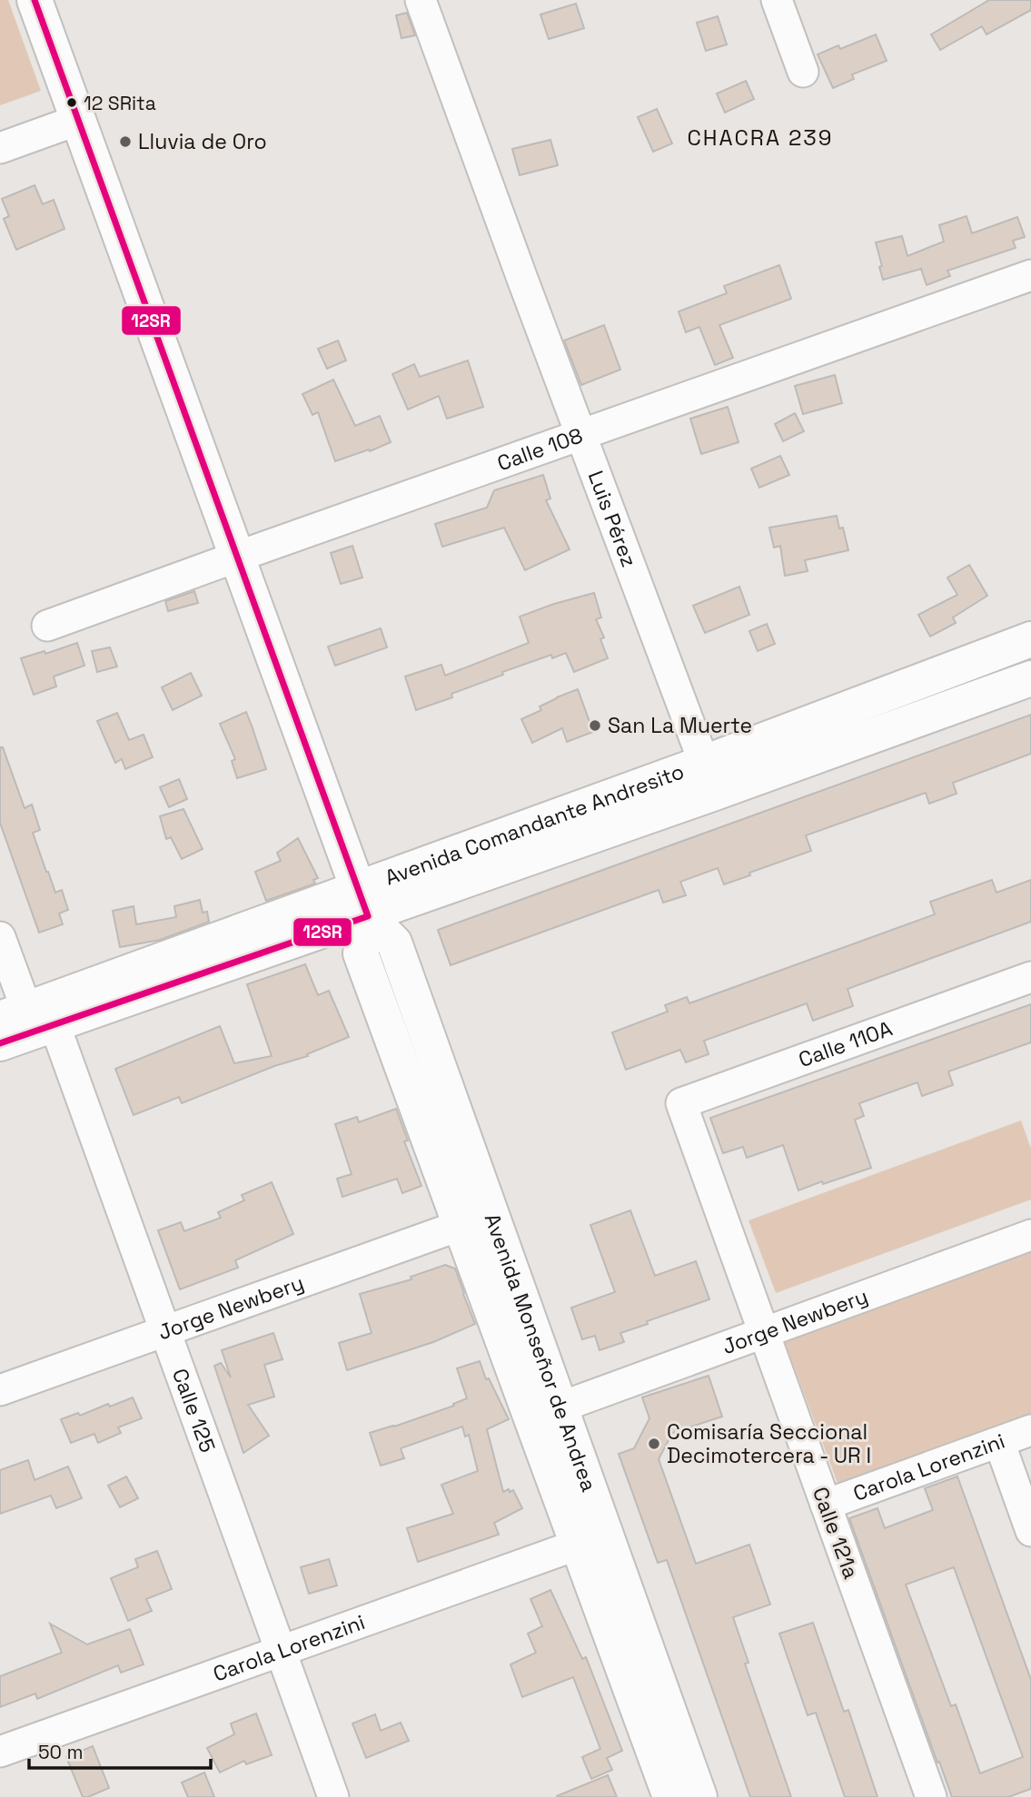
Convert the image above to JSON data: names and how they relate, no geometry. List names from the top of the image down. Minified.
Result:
{"streets":{"main road":["Avenida Comandante Andresito","Avenida Monseñor de Andrea"],"street":["Calle 108","Luis Pérez","Calle 110A","Jorge Newbery","Calle 125","Carola Lorenzini","Calle 121a"]},"crossings":[["Calle 108","Luis Pérez"],["Calle 108","Avenida Monseñor de Andrea"],["Luis Pérez","Avenida Comandante Andresito"],["Avenida Comandante Andresito","Avenida Monseñor de Andrea"],["Avenida Comandante Andresito","Calle 125"],["Calle 110A","Calle 121a"],["Jorge Newbery","Avenida Monseñor de Andrea"],["Jorge Newbery","Calle 125"],["Jorge Newbery","Calle 121a"],["Avenida Monseñor de Andrea","Carola Lorenzini"],["Calle 125","Carola Lorenzini"],["Carola Lorenzini","Calle 121a"]],"districts":["CHACRA 239"],"places":["12 SRita","Lluvia de Oro","San La Muerte","Comisaría Seccional Decimotercera - UR I"],"lines":["transit line 12SR"],"scale_bar":"50 m"}
